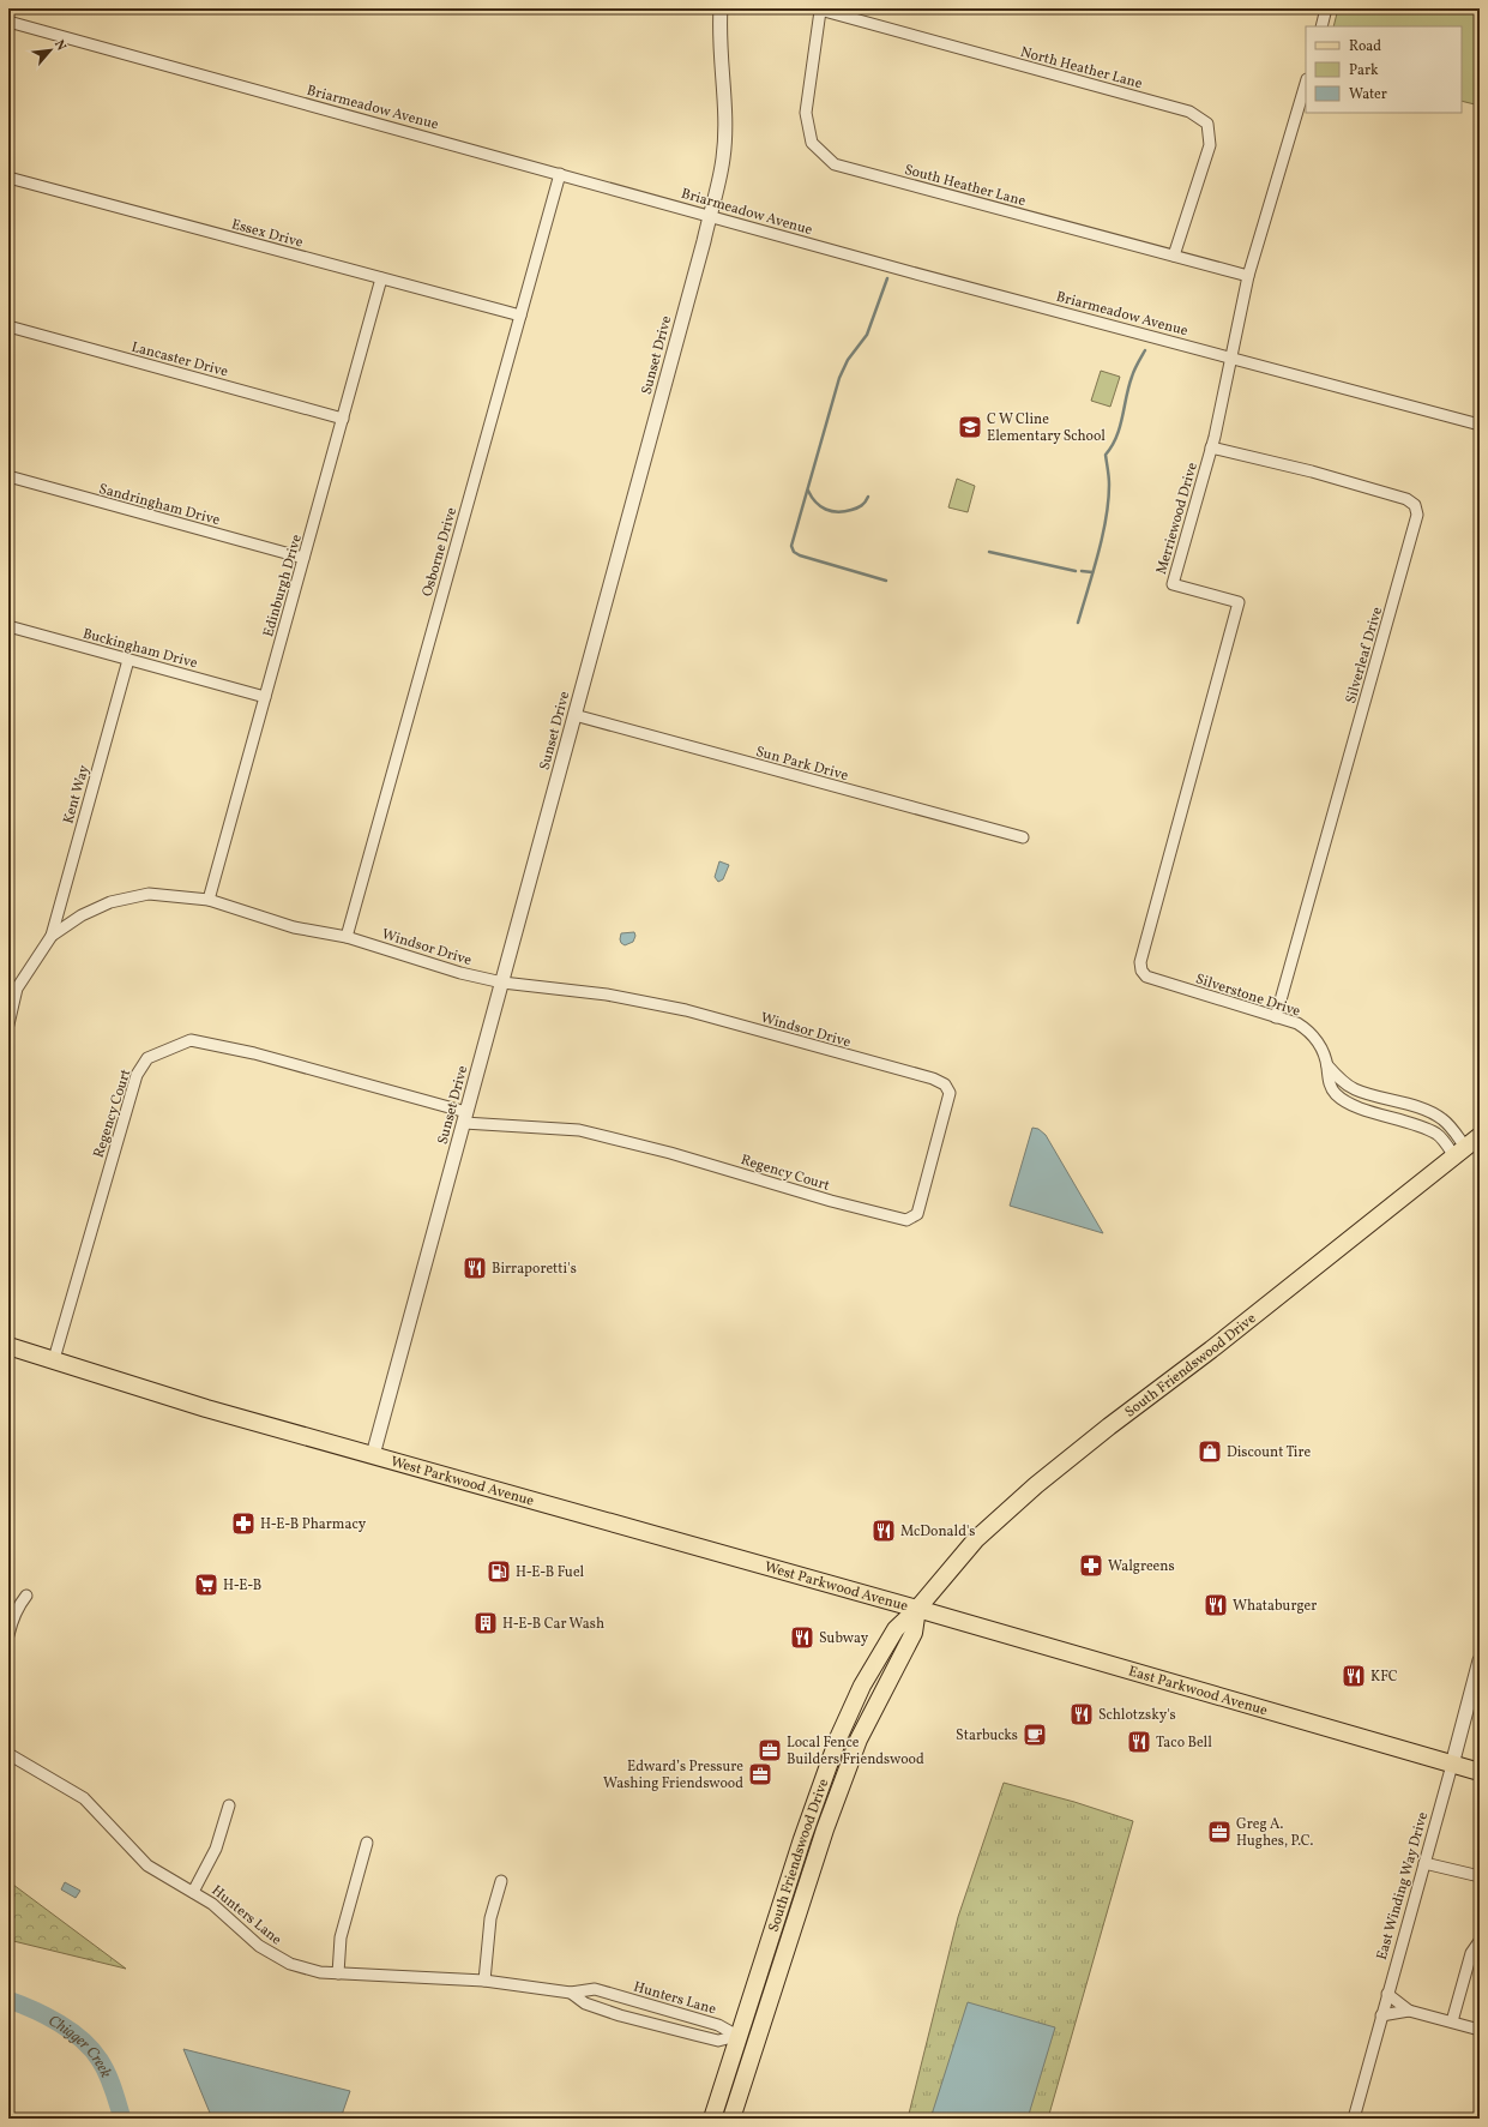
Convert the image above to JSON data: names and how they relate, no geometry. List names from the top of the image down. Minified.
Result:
{"streets":{"main road":["South Friendswood Drive","West Parkwood Avenue","East Parkwood Avenue"],"street":["North Heather Lane","Briarmeadow Avenue","South Heather Lane","Essex Drive","Sunset Drive","Lancaster Drive","Sandringham Drive","Merriewood Drive","Osborne Drive","Edinburgh Drive","Buckingham Drive","Silverleaf Drive","Sun Park Drive","Kent Way","Windsor Drive","Silverstone Drive","Regency Court","East Winding Way Drive","Hunters Lane"]},"crossings":[["North Heather Lane","South Heather Lane"],["Briarmeadow Avenue","Sunset Drive"],["Briarmeadow Avenue","Merriewood Drive"],["Briarmeadow Avenue","Osborne Drive"],["South Heather Lane","Merriewood Drive"],["Essex Drive","Osborne Drive"],["Essex Drive","Edinburgh Drive"],["Sunset Drive","Sun Park Drive"],["Sunset Drive","Windsor Drive"],["Sunset Drive","Regency Court"],["Sunset Drive","West Parkwood Avenue"],["Lancaster Drive","Edinburgh Drive"],["Sandringham Drive","Edinburgh Drive"],["Merriewood Drive","Silverleaf Drive"],["Merriewood Drive","Silverstone Drive"],["Osborne Drive","Windsor Drive"],["Edinburgh Drive","Buckingham Drive"],["Edinburgh Drive","Windsor Drive"],["Buckingham Drive","Kent Way"],["Silverleaf Drive","Silverstone Drive"],["Kent Way","Windsor Drive"],["Windsor Drive","Regency Court"],["Silverstone Drive","South Friendswood Drive"],["Regency Court","West Parkwood Avenue"],["South Friendswood Drive","West Parkwood Avenue"],["South Friendswood Drive","East Parkwood Avenue"],["South Friendswood Drive","Hunters Lane"],["West Parkwood Avenue","East Parkwood Avenue"],["East Parkwood Avenue","East Winding Way Drive"]],"water":["Chigger Creek"],"places":{"school or university":["C W Cline Elementary School"],"restaurant":["Birraporetti's","McDonald's","Whataburger","Subway","KFC","Schlotzsky's","Taco Bell"],"shop":["Discount Tire"],"pharmacy":["H-E-B Pharmacy","Walgreens"],"fuel station":["H-E-B Fuel"],"supermarket":["H-E-B"],"building":["H-E-B Car Wash"],"cafe":["Starbucks"],"office":["Local Fence Builders Friendswood","Edward’s Pressure Washing Friendswood","Greg A. Hughes, P.C."]},"legend":["Road","Park","Water"],"north":"top right"}
